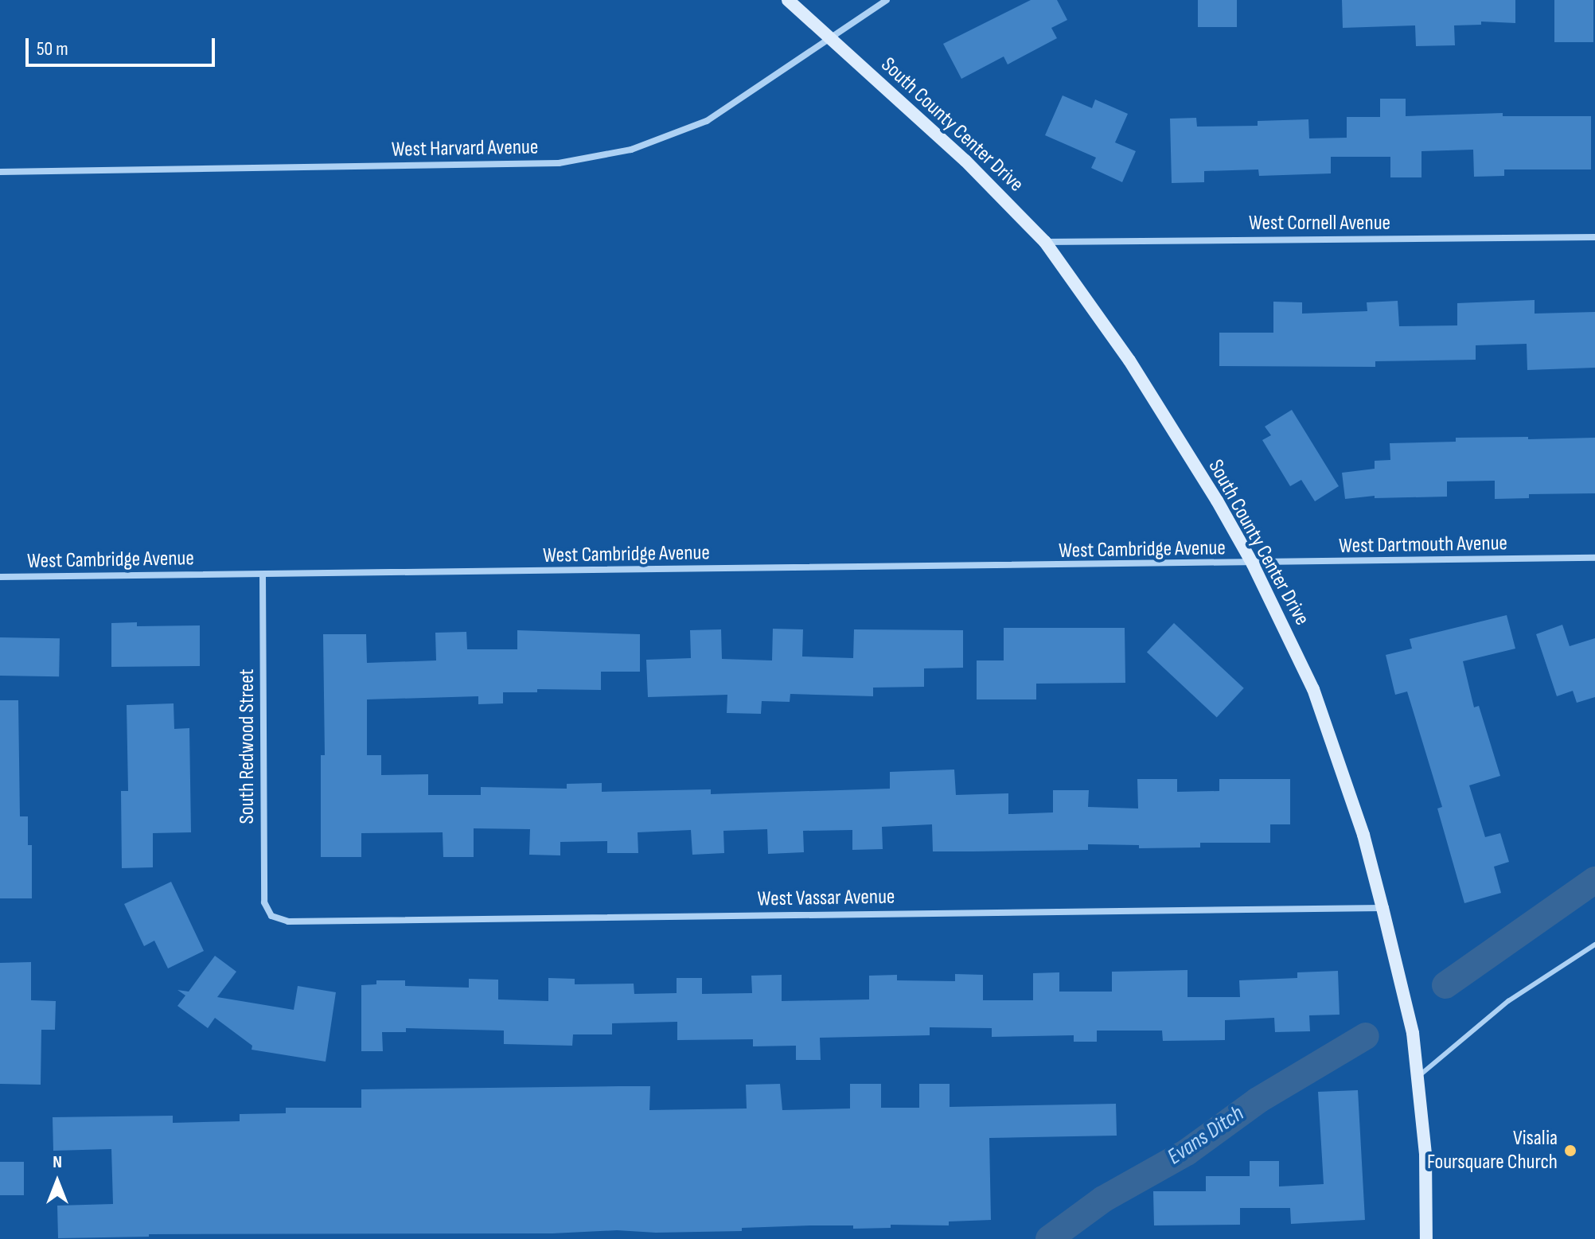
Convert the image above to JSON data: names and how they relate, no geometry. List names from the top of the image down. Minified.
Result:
{"streets":{"street":["South County Center Drive","West Harvard Avenue","West Cornell Avenue","West Dartmouth Avenue","West Cambridge Avenue","South Redwood Street","West Vassar Avenue"]},"crossings":[["South County Center Drive","West Harvard Avenue"],["South County Center Drive","West Cornell Avenue"],["South County Center Drive","West Dartmouth Avenue"],["South County Center Drive","West Cambridge Avenue"],["South County Center Drive","West Vassar Avenue"],["West Dartmouth Avenue","West Cambridge Avenue"],["West Cambridge Avenue","South Redwood Street"],["South Redwood Street","West Vassar Avenue"]],"water":["Evans Ditch"],"places":["Visalia Foursquare Church"],"scale_bar":"50 m","north":"top"}
